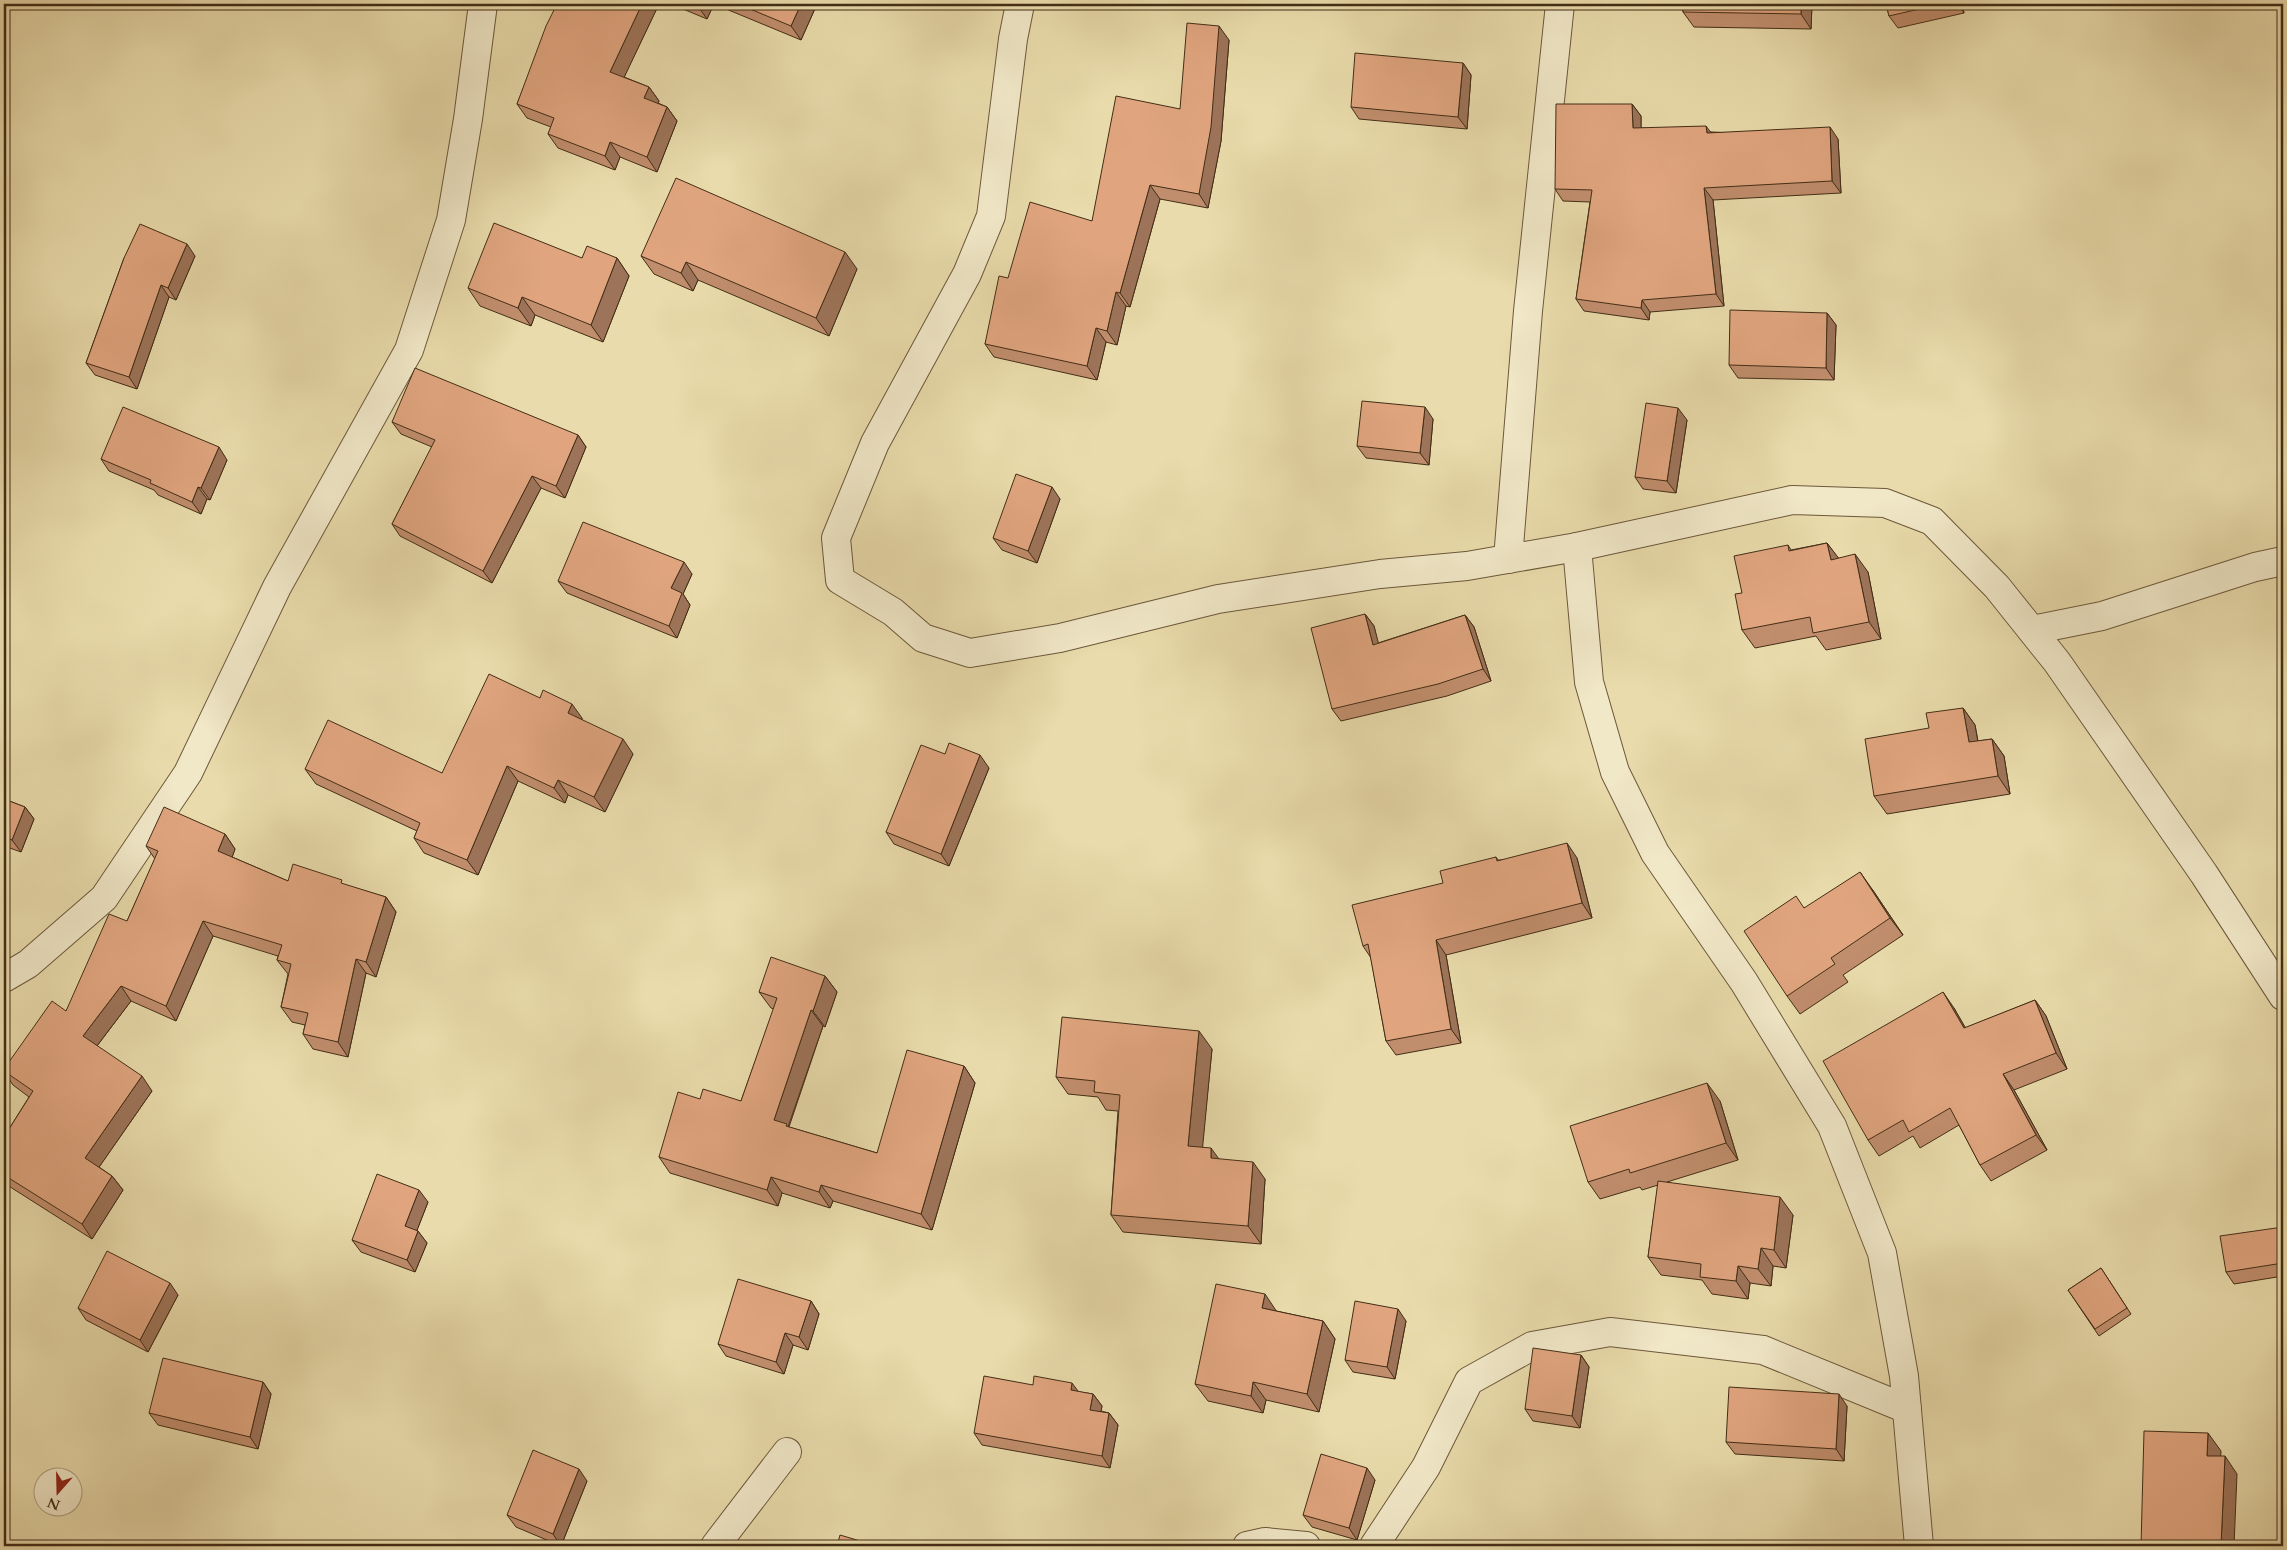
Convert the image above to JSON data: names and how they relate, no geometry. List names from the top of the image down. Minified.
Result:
{"north":"bottom"}
